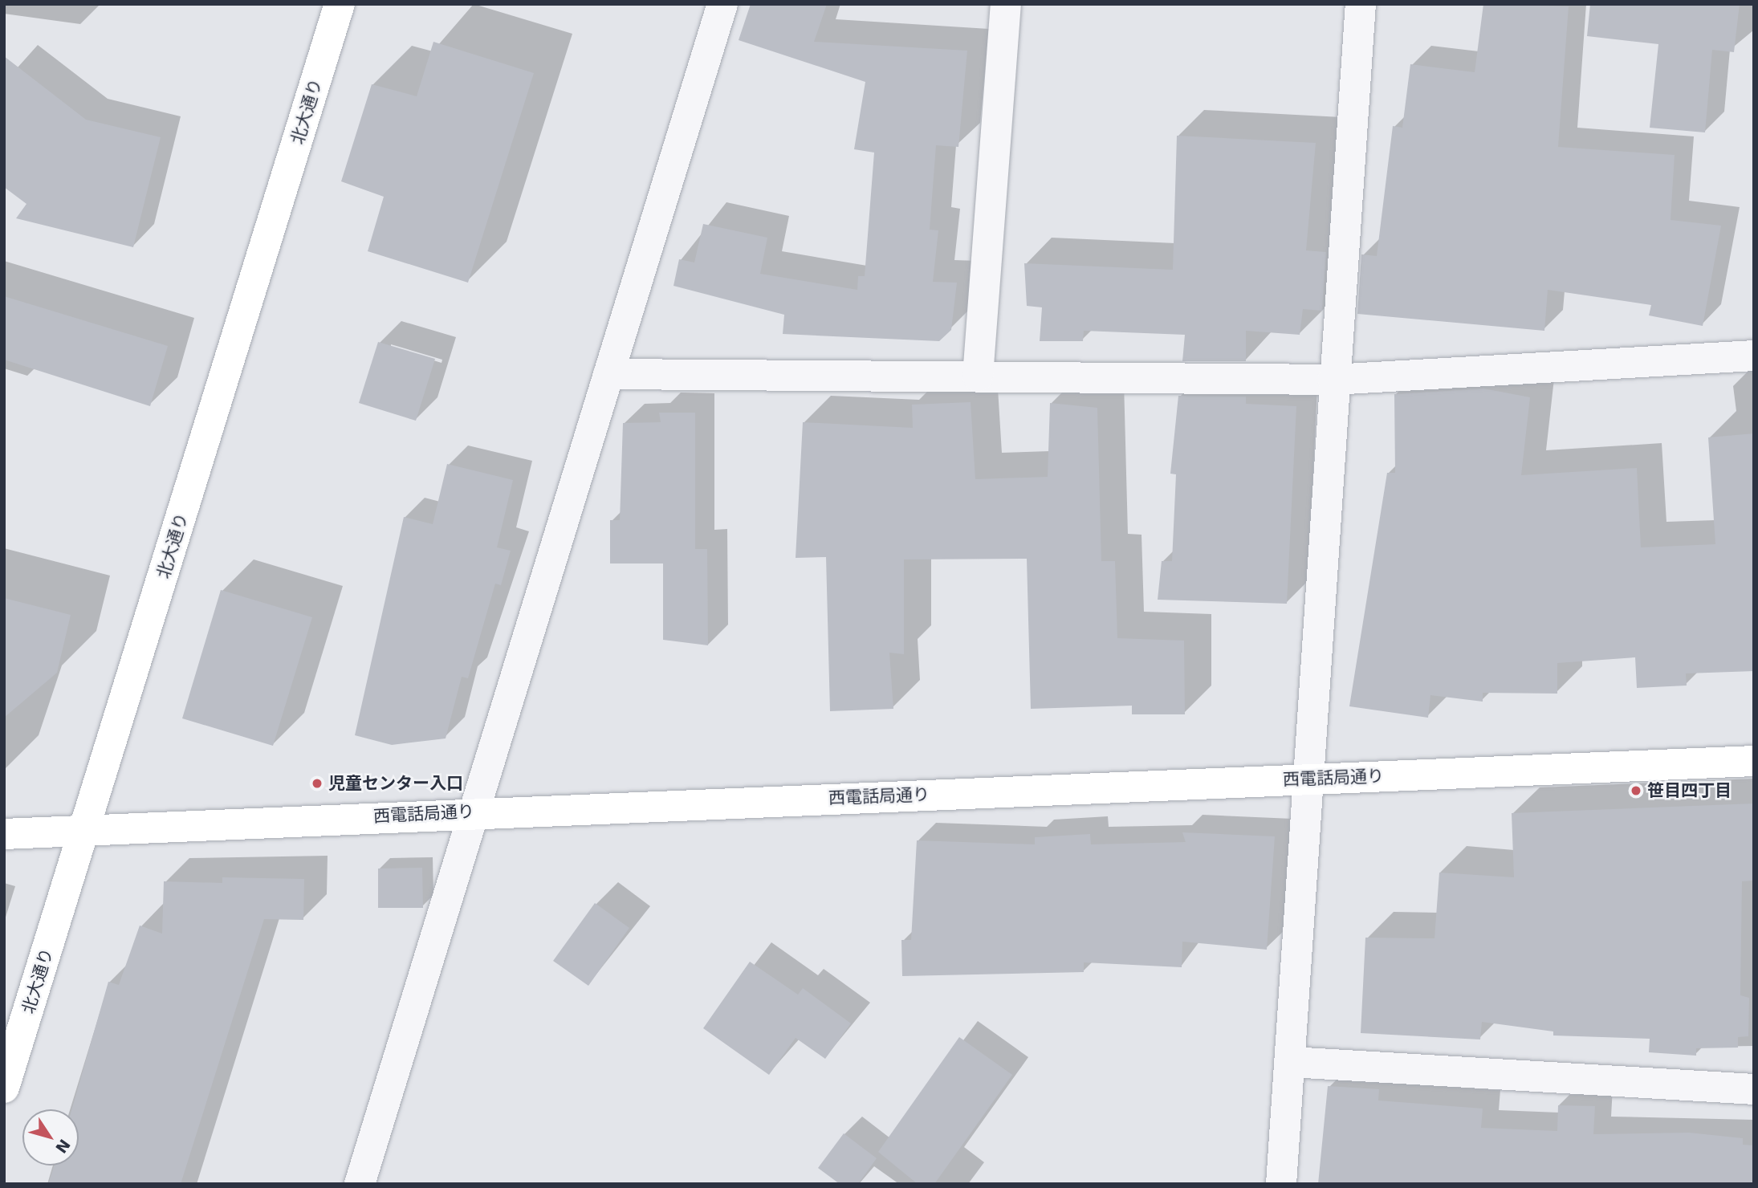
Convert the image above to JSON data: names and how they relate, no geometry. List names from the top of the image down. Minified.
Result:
{"streets":{"street":["北大通り","西電話局通り"]},"crossings":[["北大通り","西電話局通り"]],"places":["児童センター入口","笹目四丁目"],"north":"bottom right"}
